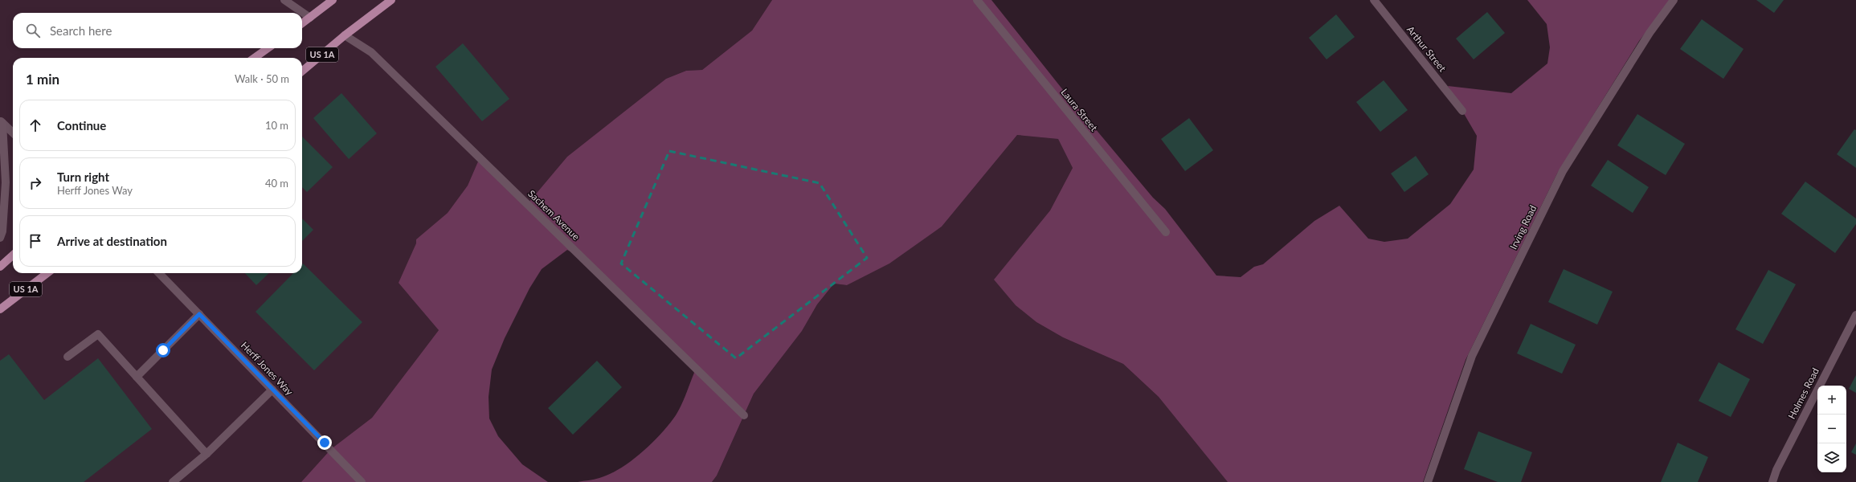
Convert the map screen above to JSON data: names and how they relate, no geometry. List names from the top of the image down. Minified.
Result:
{"streets":{"main road":["US 1A"],"street":["Arthur Street","Laura Street","Sachem Avenue","Irving Road","Herff Jones Way","Holmes Road"]},"crossings":[["US 1A","Sachem Avenue"]],"page":{"search":"Search here","heading":["1 min","Walk · 50 m"],"list":[["Continue","10 m"],["Turn right","Herff Jones Way","40 m"],"Arrive at destination"],"map_buttons":["+","−"]}}
